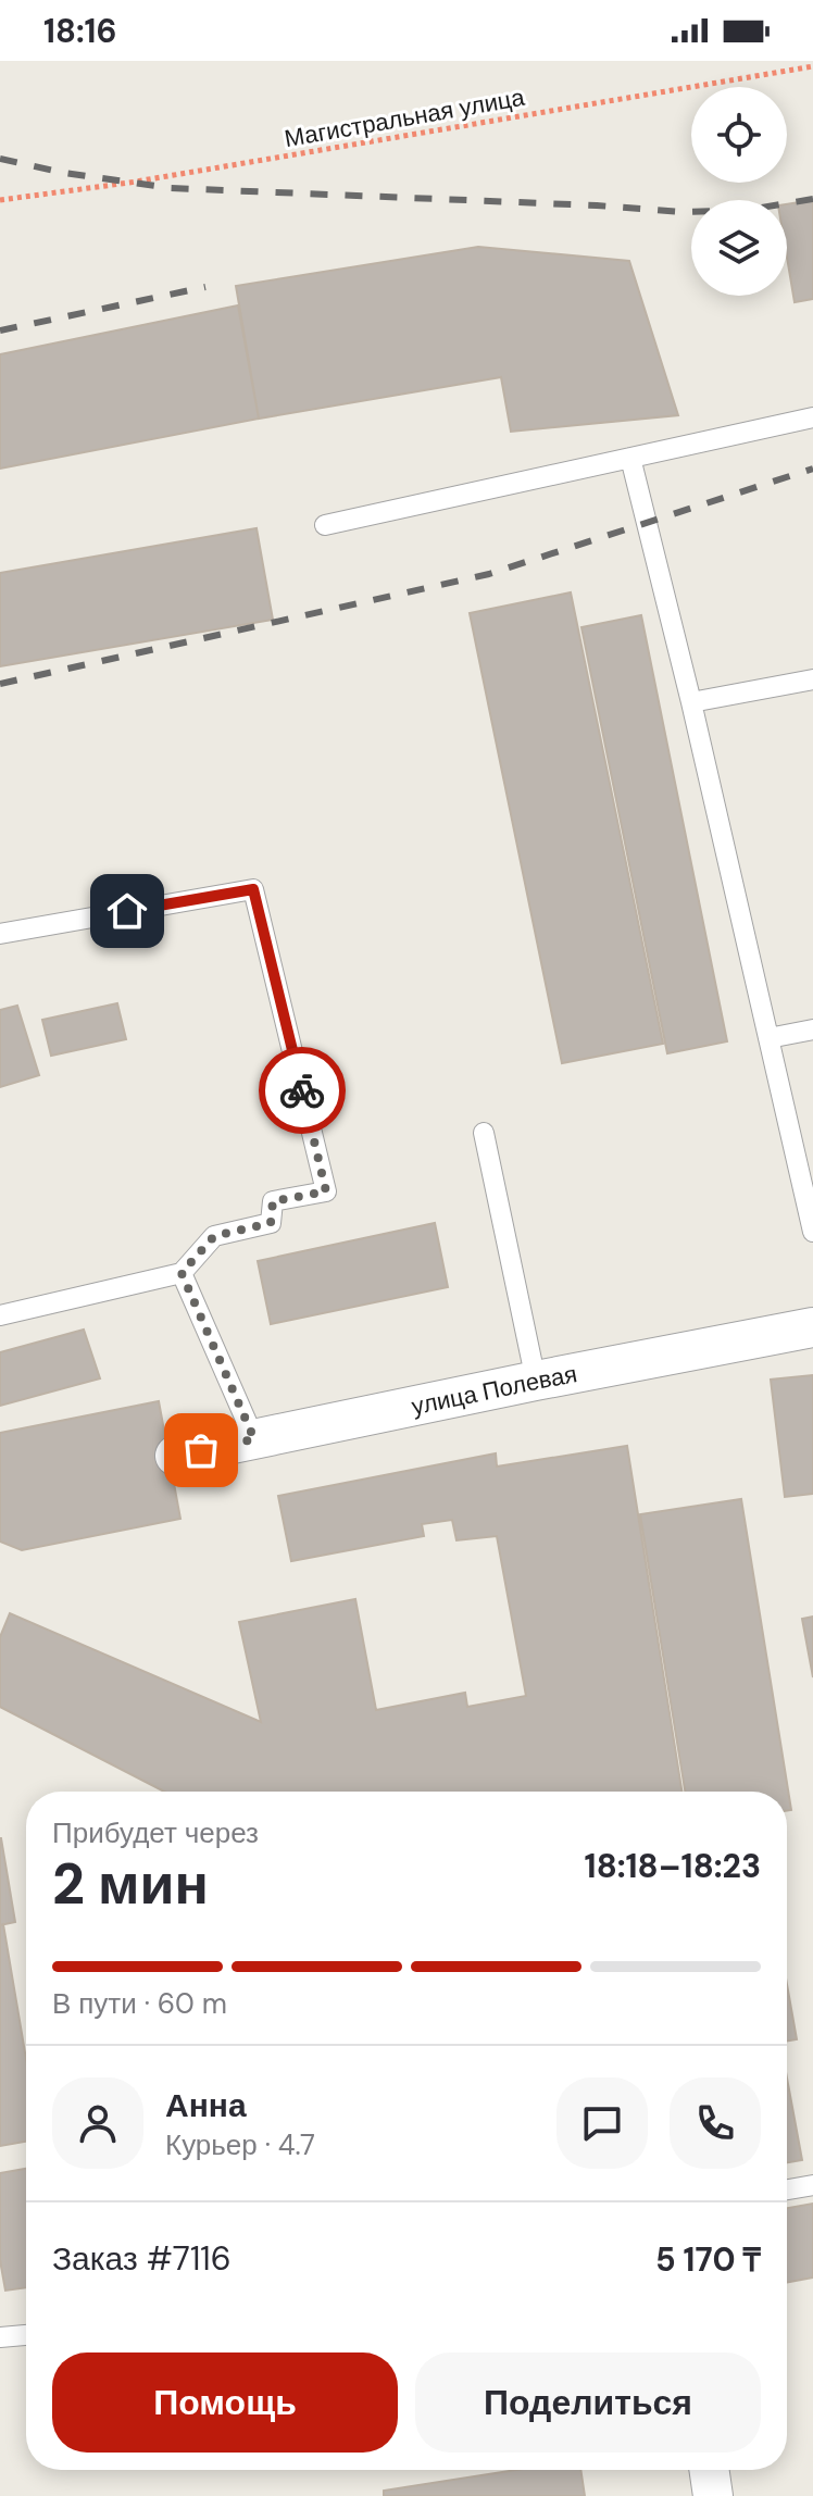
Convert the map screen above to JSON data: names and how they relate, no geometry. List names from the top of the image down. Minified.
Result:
{"streets":{"street":["улица Полевая"],"path":["Магистральная улица"]},"page":{"status":"18:16","heading":["2 мин","Прибудет через","18:18–18:23"],"panel":["Анна","Курьер · 4.7","Заказ #7116","5 170 ₸"],"bar":"В пути · 60 m","buttons":["Помощь","Поделиться"]}}
